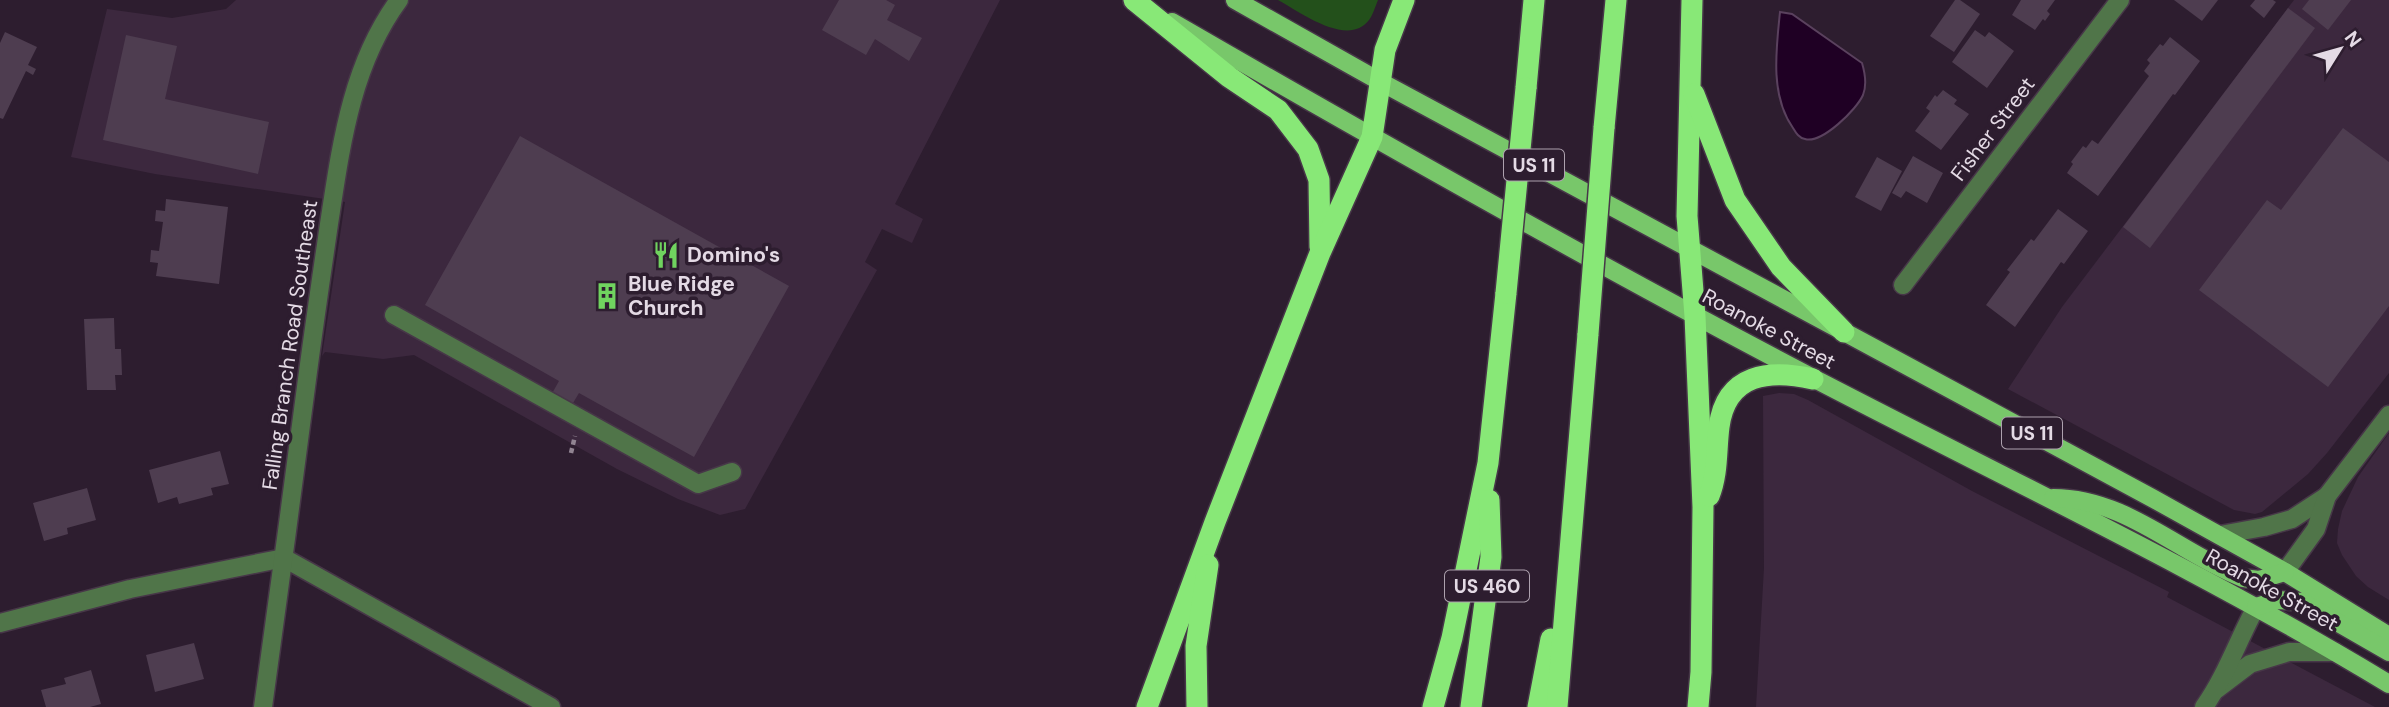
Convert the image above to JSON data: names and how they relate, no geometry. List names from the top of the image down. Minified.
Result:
{"streets":{"highway":["US 460"],"main road":["US 11","Roanoke Street"],"street":["Fisher Street","Falling Branch Road Southeast"]},"places":{"restaurant":["Domino's"],"building":["Blue Ridge Church"]},"north":"top right"}
